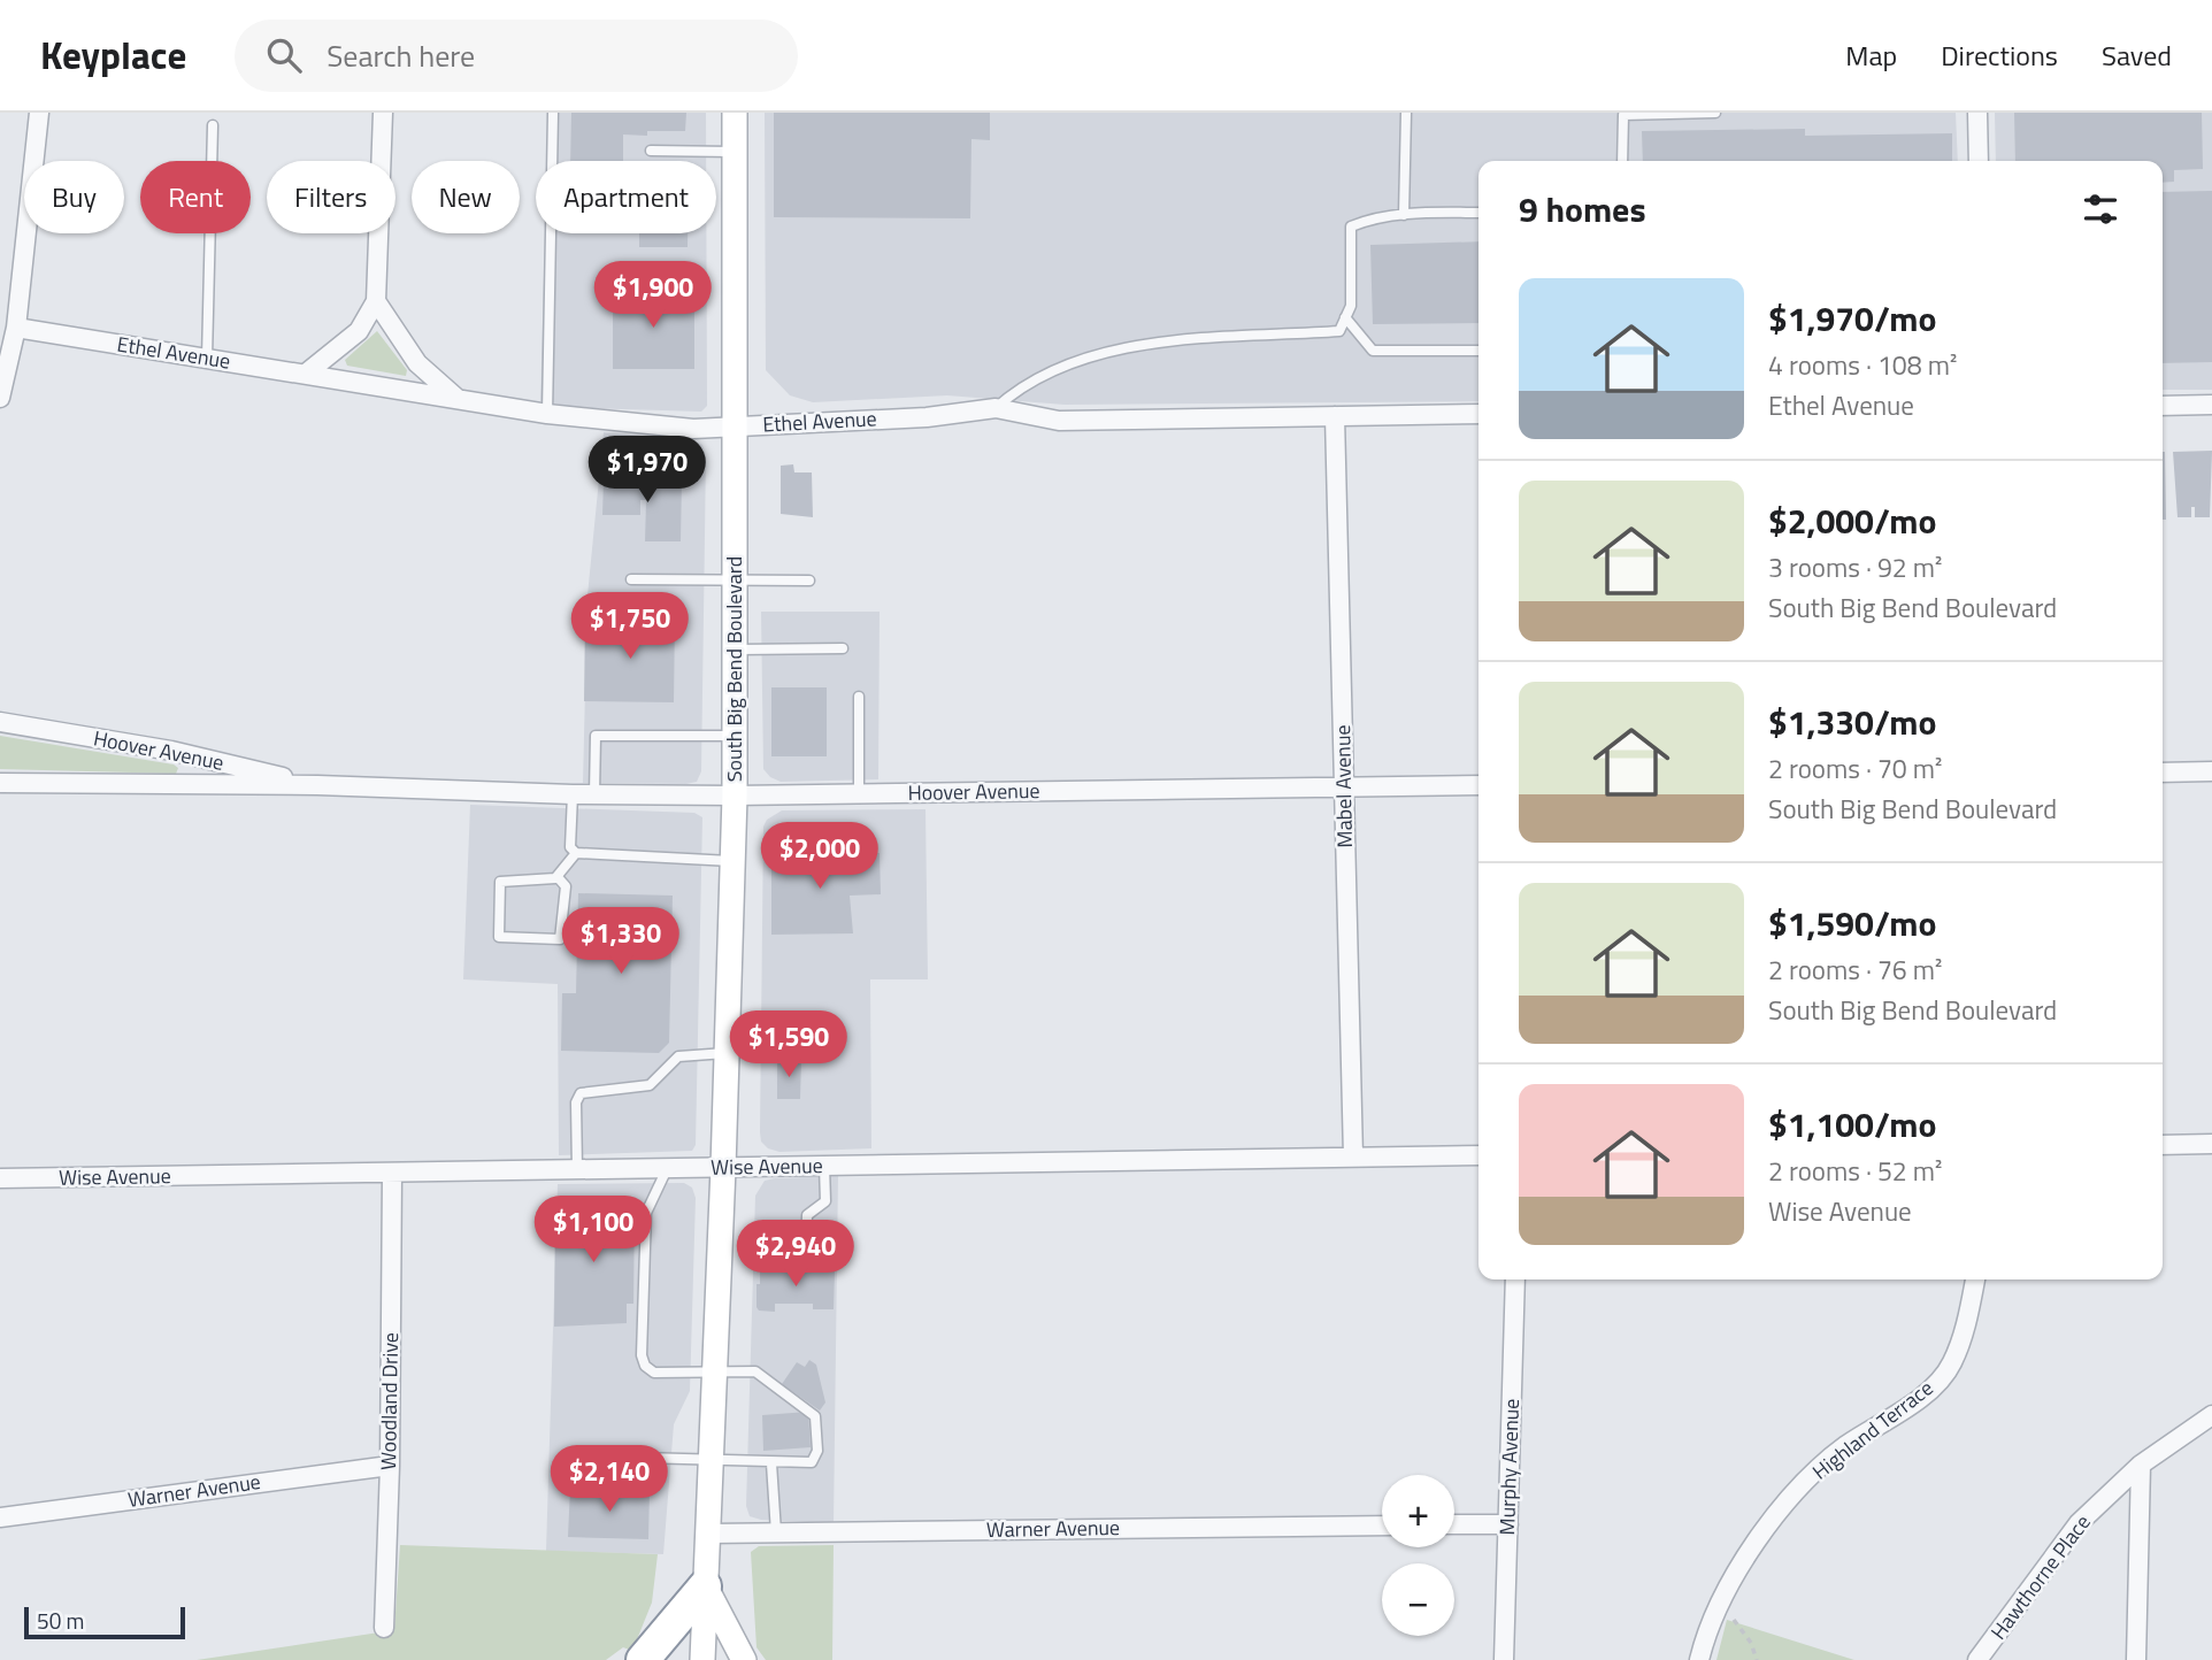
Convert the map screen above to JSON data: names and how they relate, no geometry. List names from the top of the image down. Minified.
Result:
{"streets":{"main road":["South Big Bend Boulevard"],"street":["Ethel Avenue","Hoover Avenue","Mabel Avenue","Wise Avenue","Woodland Drive","Highland Terrace","Murphy Avenue","Warner Avenue","Hawthorne Place"]},"crossings":[["Ethel Avenue","South Big Bend Boulevard"],["Ethel Avenue","Mabel Avenue"],["South Big Bend Boulevard","Hoover Avenue"],["South Big Bend Boulevard","Wise Avenue"],["South Big Bend Boulevard","Warner Avenue"],["Hoover Avenue","Mabel Avenue"],["Mabel Avenue","Wise Avenue"],["Wise Avenue","Woodland Drive"],["Woodland Drive","Warner Avenue"]],"scale_bar":"50 m","page":{"header":"Keyplace","search":"Search here","nav":["Map","Directions","Saved"],"chip":["Buy","Rent","Filters","New","Apartment"],"heading":"9 homes","list":[{"name":"$1,970/mo","note":"4 rooms · 108 m² · Ethel Avenue"},{"name":"$2,000/mo","note":"3 rooms · 92 m² · South Big Bend Boulevard"},{"name":"$1,330/mo","note":"2 rooms · 70 m² · South Big Bend Boulevard"},{"name":"$1,590/mo","note":"2 rooms · 76 m² · South Big Bend Boulevard"},{"name":"$1,100/mo","note":"2 rooms · 52 m² · Wise Avenue"}],"price":["$1,900","$1,970","$1,750","$2,000","$1,330","$1,590","$1,100","$2,940","$2,140"],"map_buttons":["+","−"],"scale":"50 m"}}
